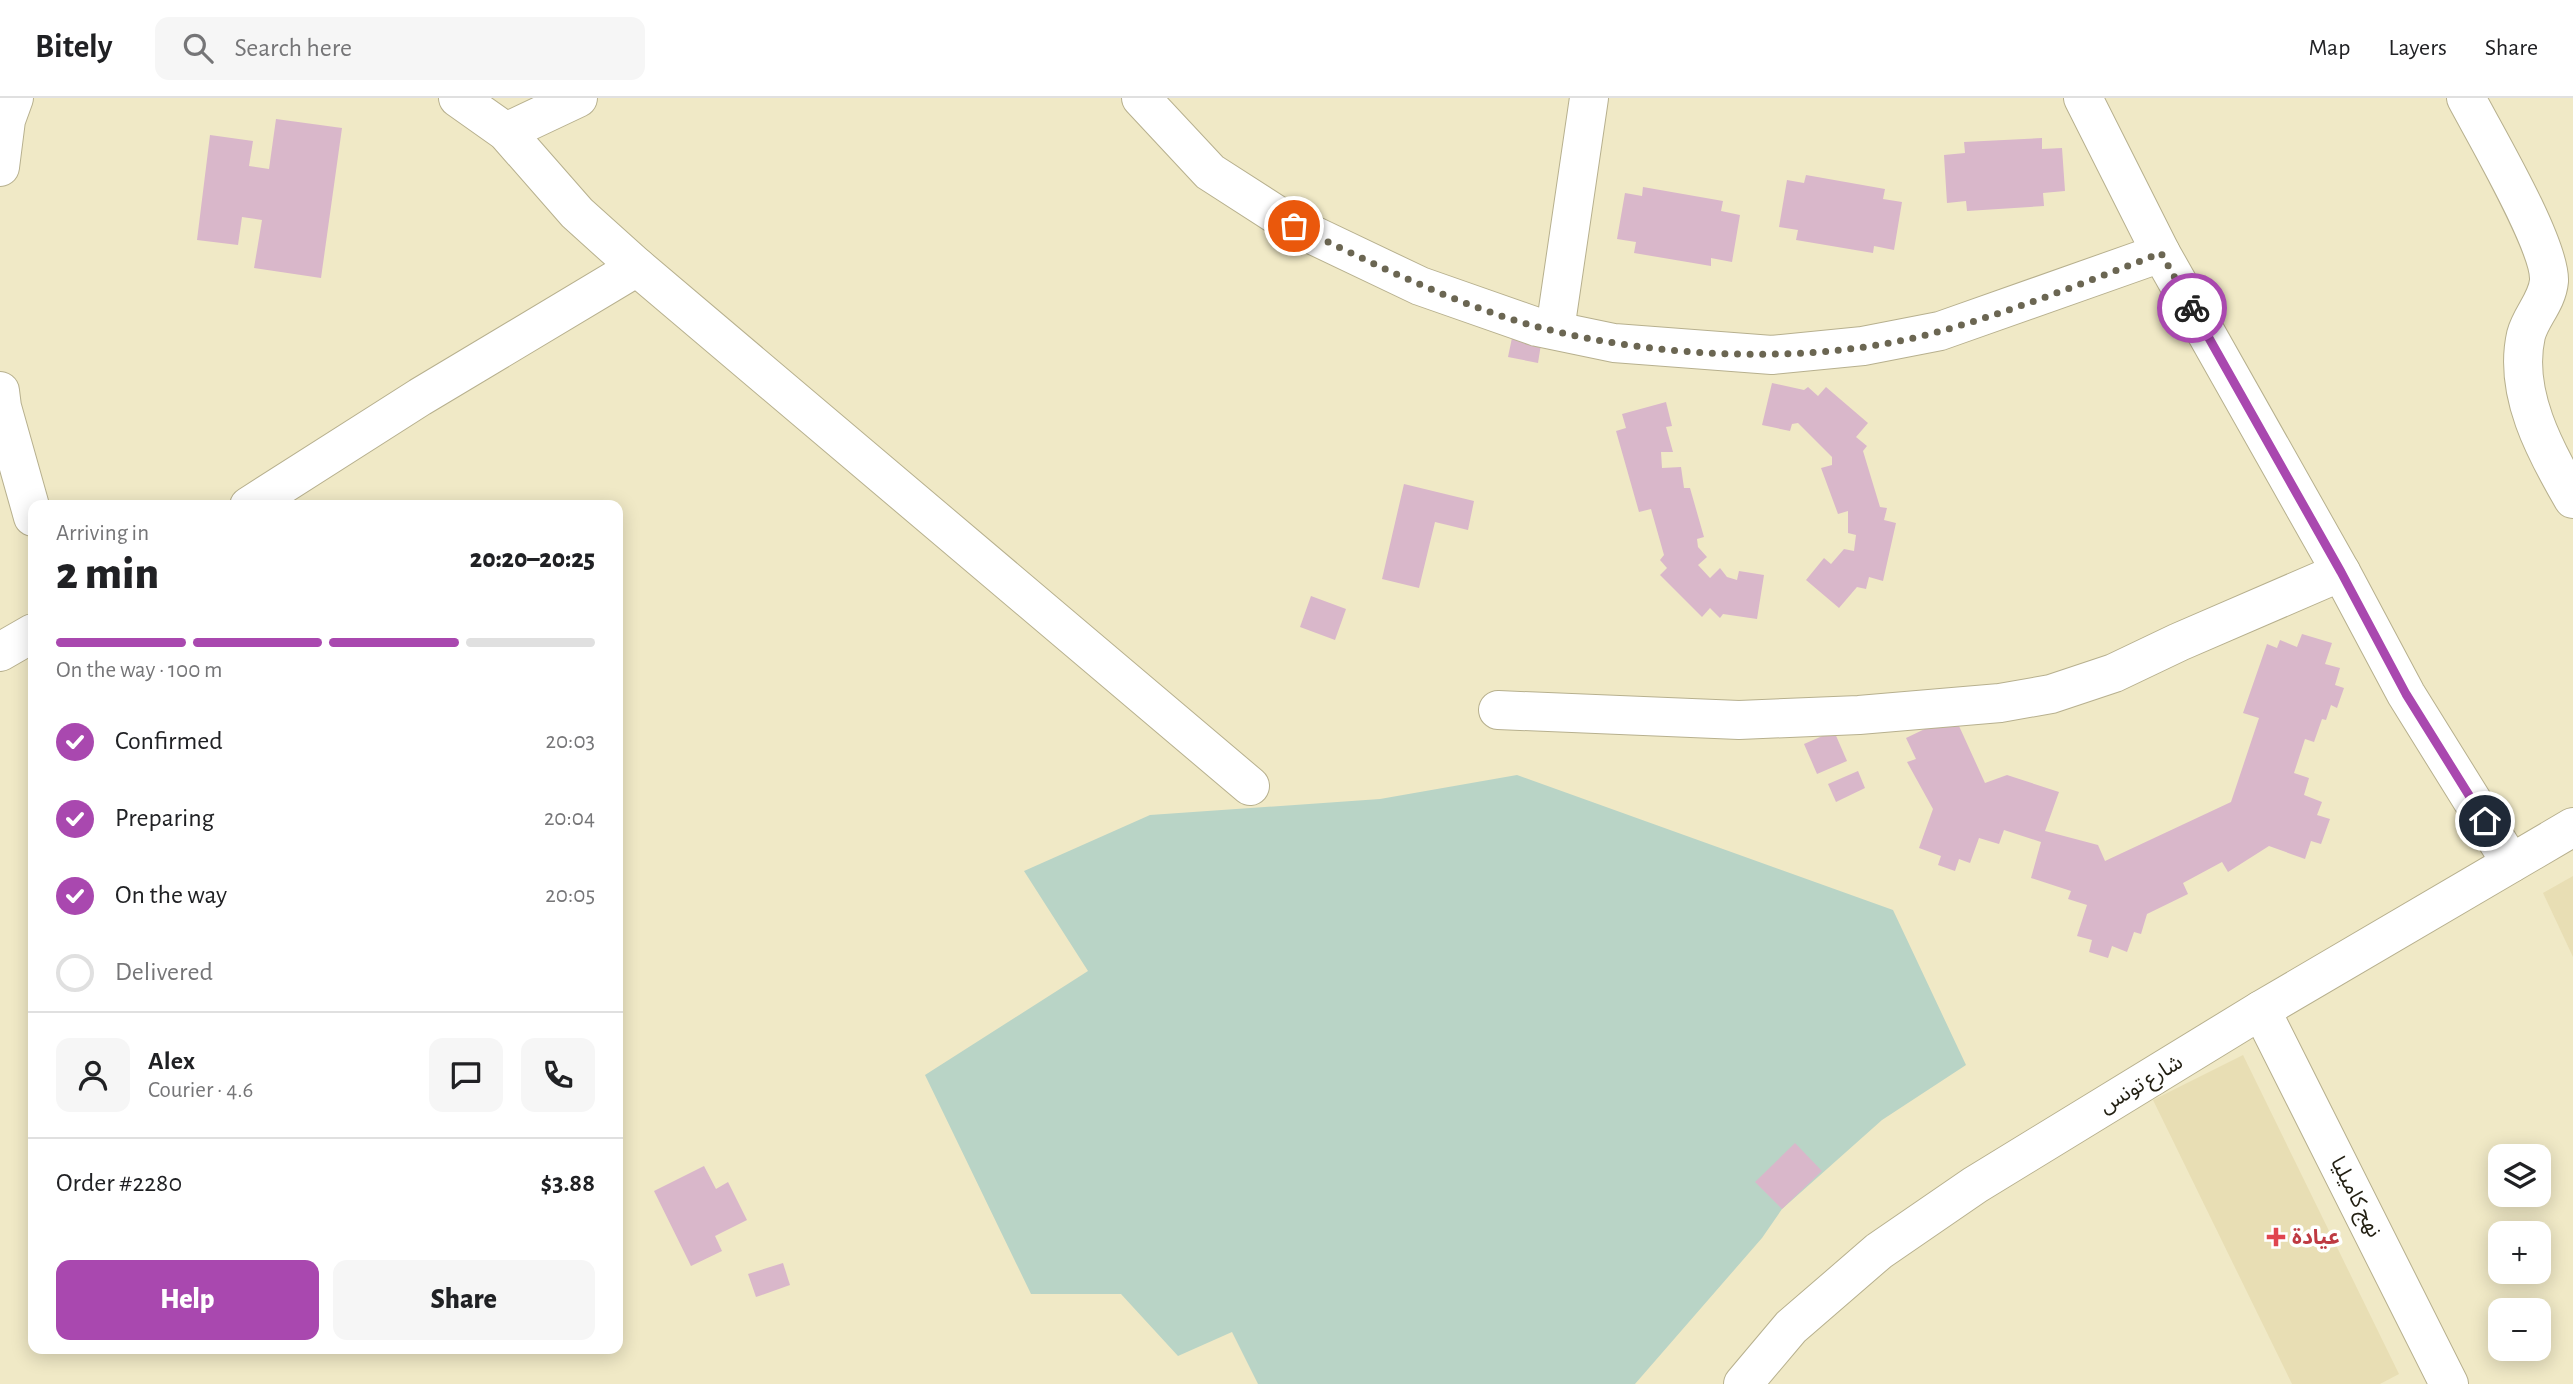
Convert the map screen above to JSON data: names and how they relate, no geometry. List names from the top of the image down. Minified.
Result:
{"streets":{"street":["شارع تونس","نهج كاميليا"]},"crossings":[["شارع تونس","نهج كاميليا"]],"places":{"health":["عيادة"]},"page":{"header":"Bitely","search":"Search here","nav":["Map","Layers","Share"],"heading":["2 min","Arriving in","20:20–20:25"],"panel":["Alex","Courier · 4.6","Order #2280","$3.88"],"bar":"On the way · 100 m","list":[["Confirmed","20:03"],["Preparing","20:04"],["On the way","20:05"],"Delivered"],"map_buttons":["+","−"],"buttons":["Help","Share"]}}
